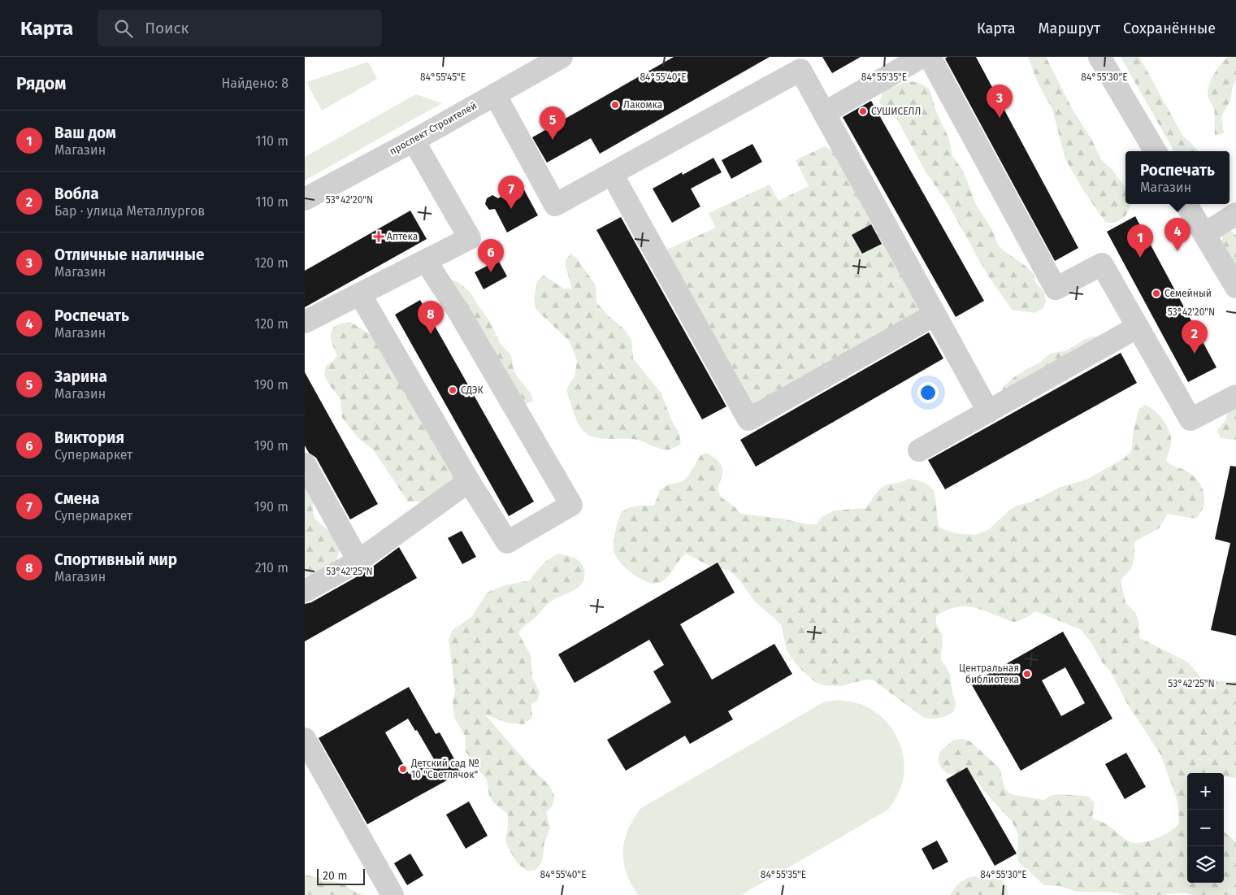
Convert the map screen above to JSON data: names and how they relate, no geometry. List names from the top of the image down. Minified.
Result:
{"streets":{"street":["проспект Строителей"]},"places":{"other":["Лакомка","СУШИСЕЛЛ","Семейный","СДЭК","Центральная библиотека","Детский сад № 10 \"Светлячок\""],"health":["Аптека"]},"scale_bar":"20 m","page":{"header":"Карта","search":"Поиск","nav":["Карта","Маршрут","Сохранённые"],"heading":["Рядом","Найдено: 8"],"pins":["3","5","7","4","1","6","8","2"],"list":[{"mark":"1","name":"Ваш дом","note":"Магазин","value":"110 m"},{"mark":"2","name":"Вобла","note":"Бар · улица Металлургов","value":"110 m"},{"mark":"3","name":"Отличные наличные","note":"Магазин","value":"120 m"},{"mark":"4","name":"Роспечать","note":"Магазин","value":"120 m"},{"mark":"5","name":"Зарина","note":"Магазин","value":"190 m"},{"mark":"6","name":"Виктория","note":"Супермаркет","value":"190 m"},{"mark":"7","name":"Смена","note":"Супермаркет","value":"190 m"},{"mark":"8","name":"Спортивный мир","note":"Магазин","value":"210 m"}],"popup":["Роспечать","Магазин"],"map_buttons":["+","−"],"scale":"20 m"},"coordinates":["84°55'45\"E","84°55'40\"E","84°55'35\"E","84°55'30\"E","53°42'20\"N","53°42'25\"N"]}
